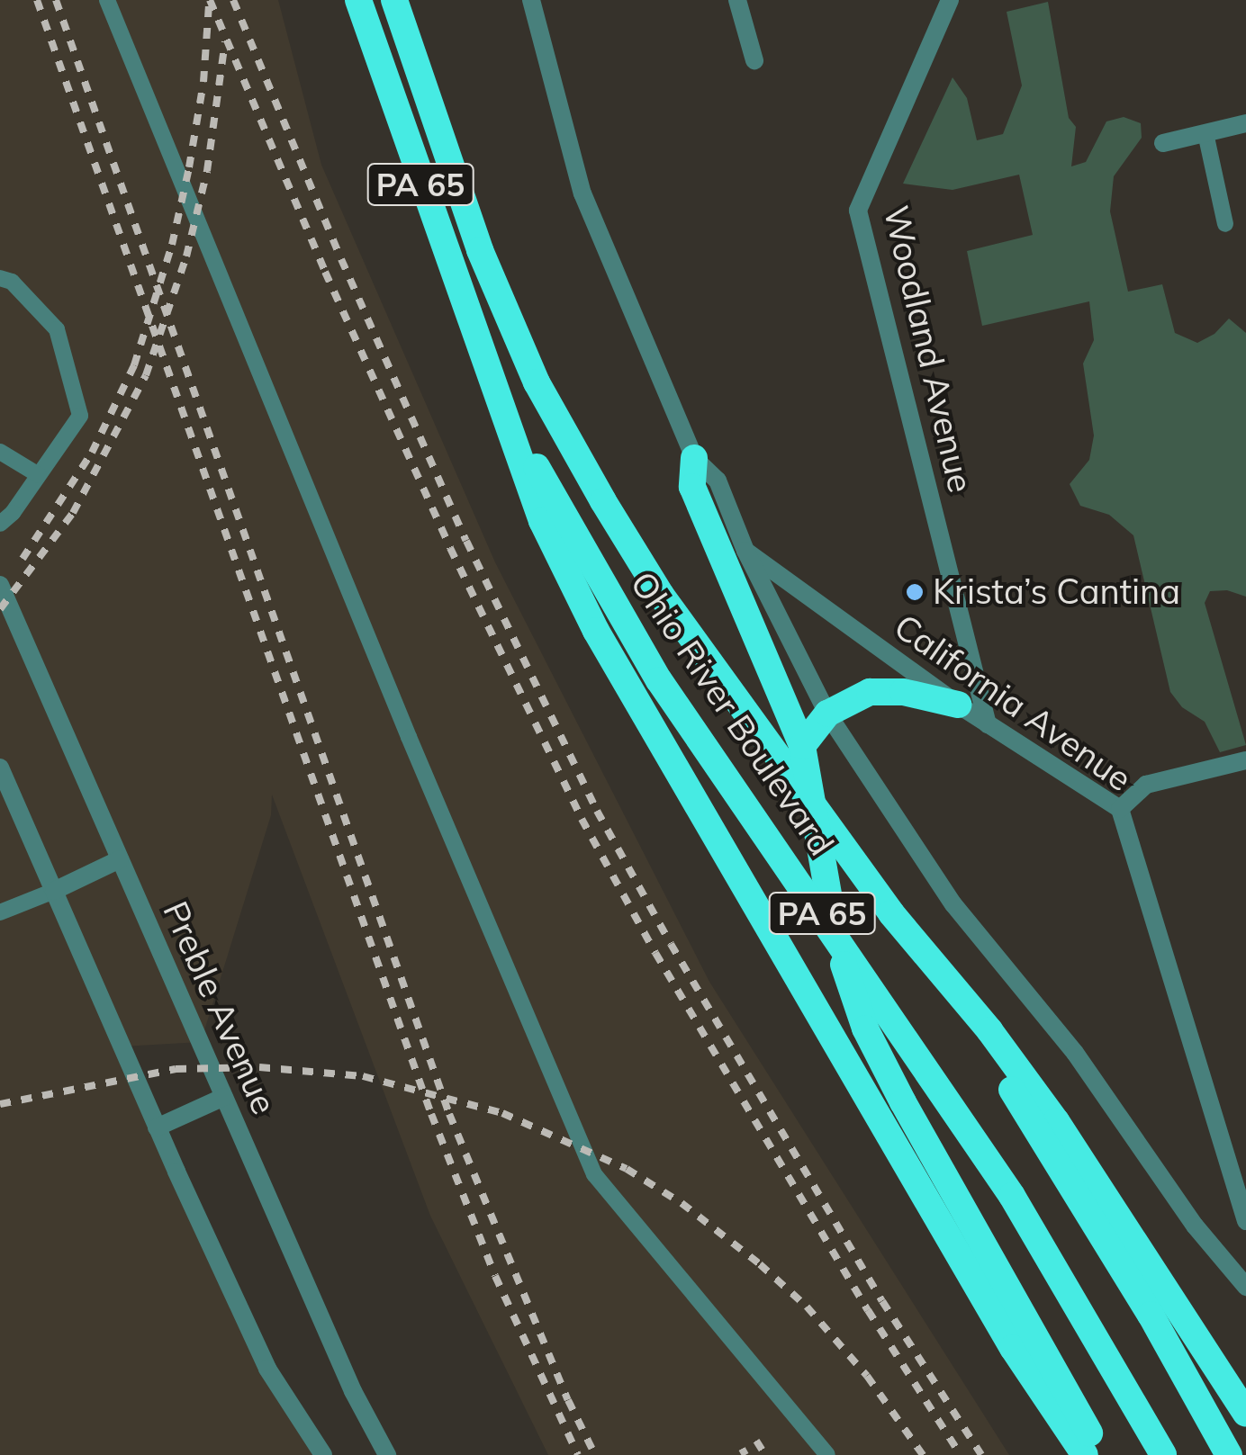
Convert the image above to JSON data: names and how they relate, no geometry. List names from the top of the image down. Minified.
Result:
{"streets":{"highway":["PA 65","Ohio River Boulevard"],"street":["Woodland Avenue","California Avenue","Preble Avenue"]},"crossings":[["PA 65","Ohio River Boulevard"],["Woodland Avenue","California Avenue"]],"places":["Krista’s Cantina"]}
